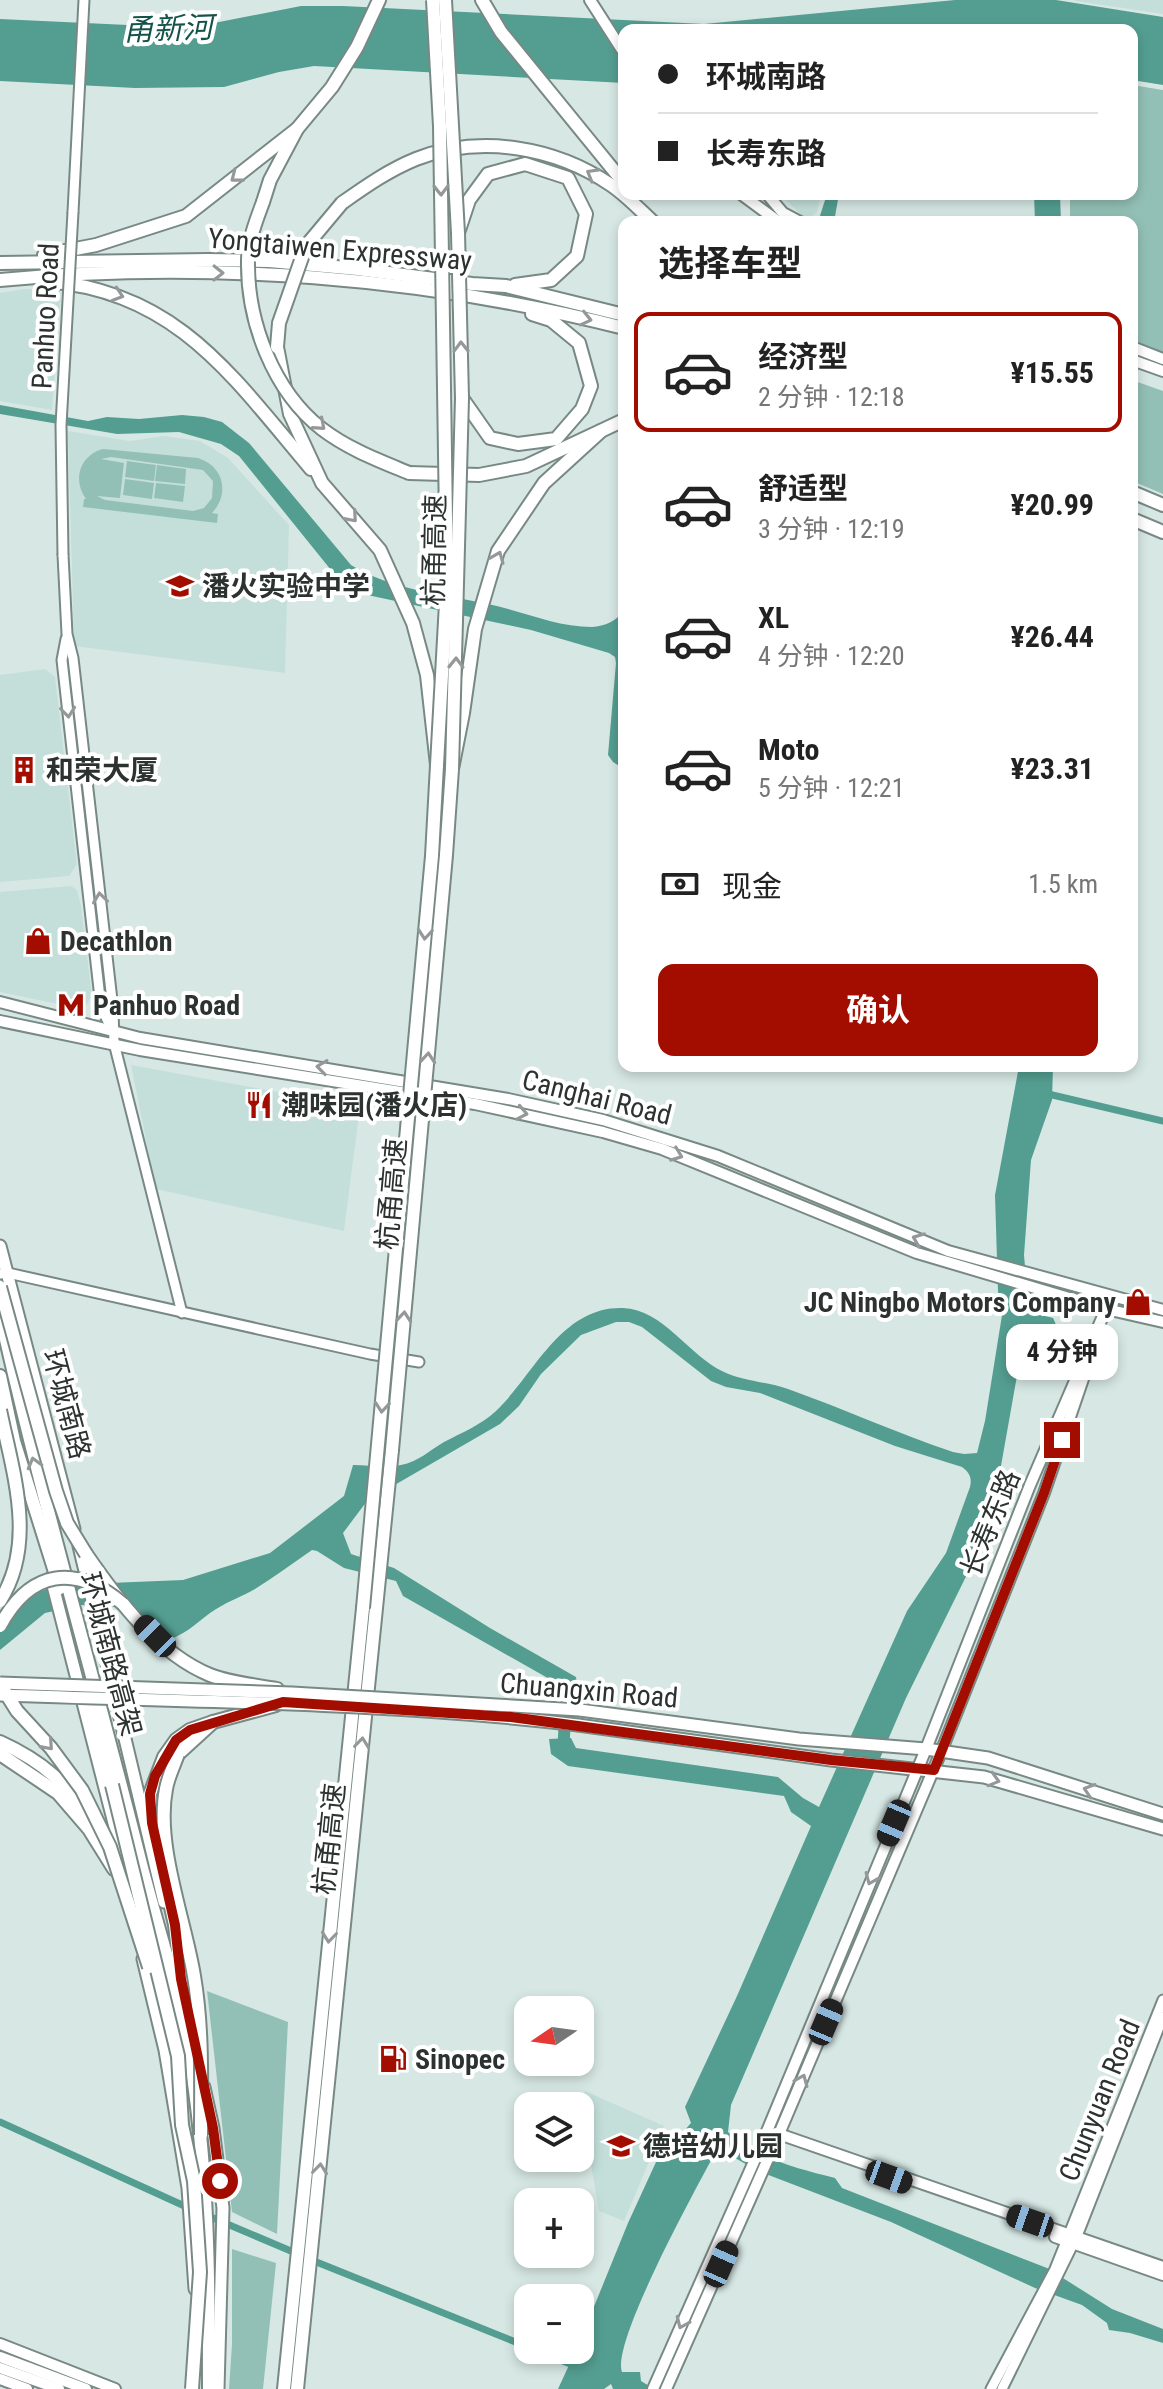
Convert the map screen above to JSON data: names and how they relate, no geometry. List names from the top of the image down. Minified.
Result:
{"streets":{"highway":["Yongtaiwen Expressway","杭甬高速","环城南路高架"],"main road":["Canghai Road","环城南路","长寿东路","Chuangxin Road"],"street":["Panhuo Road","Chunyuan Road"]},"crossings":[["Panhuo Road","Canghai Road"],["Canghai Road","长寿东路"],["长寿东路","Chuangxin Road"]],"water":["甬新河"],"places":{"school or university":["潘火实验中学","德培幼儿园"],"building":["和荣大厦"],"shop":["Decathlon","JC Ningbo Motors Company"],"metro station":["Panhuo Road"],"restaurant":["潮味园(潘火店)"],"fuel station":["Sinopec"]},"north":"left","page":{"banner":["环城南路","长寿东路"],"heading":"选择车型","list":[{"name":"经济型","note":"2 分钟 · 12:18","value":"¥15.55"},{"name":"舒适型","note":"3 分钟 · 12:19","value":"¥20.99"},{"name":"XL","note":"4 分钟 · 12:20","value":"¥26.44"},{"name":"Moto","note":"5 分钟 · 12:21","value":"¥23.31"}],"pay":["现金","1.5 km"],"buttons":"确认","bubble":"4 分钟","map_buttons":["+","−"]}}
